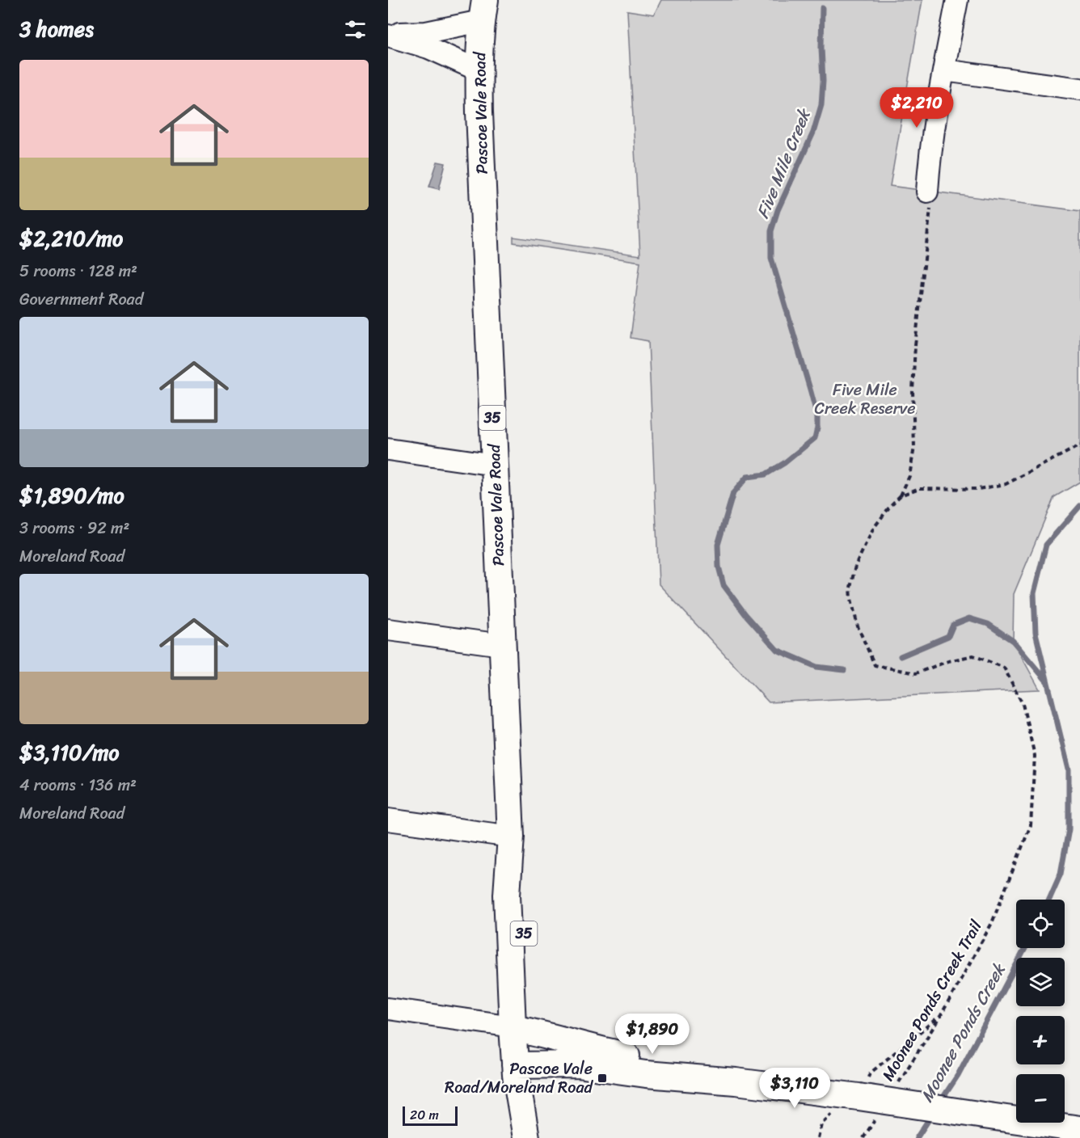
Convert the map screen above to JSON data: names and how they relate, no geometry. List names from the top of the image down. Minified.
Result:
{"streets":{"main road":["Pascoe Vale Road","35"],"path":["Moonee Ponds Creek Trail"]},"water":["Five Mile Creek","Moonee Ponds Creek"],"parks":["Five Mile Creek Reserve"],"places":{"transit":["Pascoe Vale Road/Moreland Road"]},"scale_bar":"20 m","page":{"heading":"3 homes","list":[{"name":"$2,210/mo","note":"5 rooms · 128 m² · Government Road"},{"name":"$1,890/mo","note":"3 rooms · 92 m² · Moreland Road"},{"name":"$3,110/mo","note":"4 rooms · 136 m² · Moreland Road"}],"price":["$2,210","$1,890","$3,110"],"map_buttons":["+","−"],"scale":"20 m"}}
